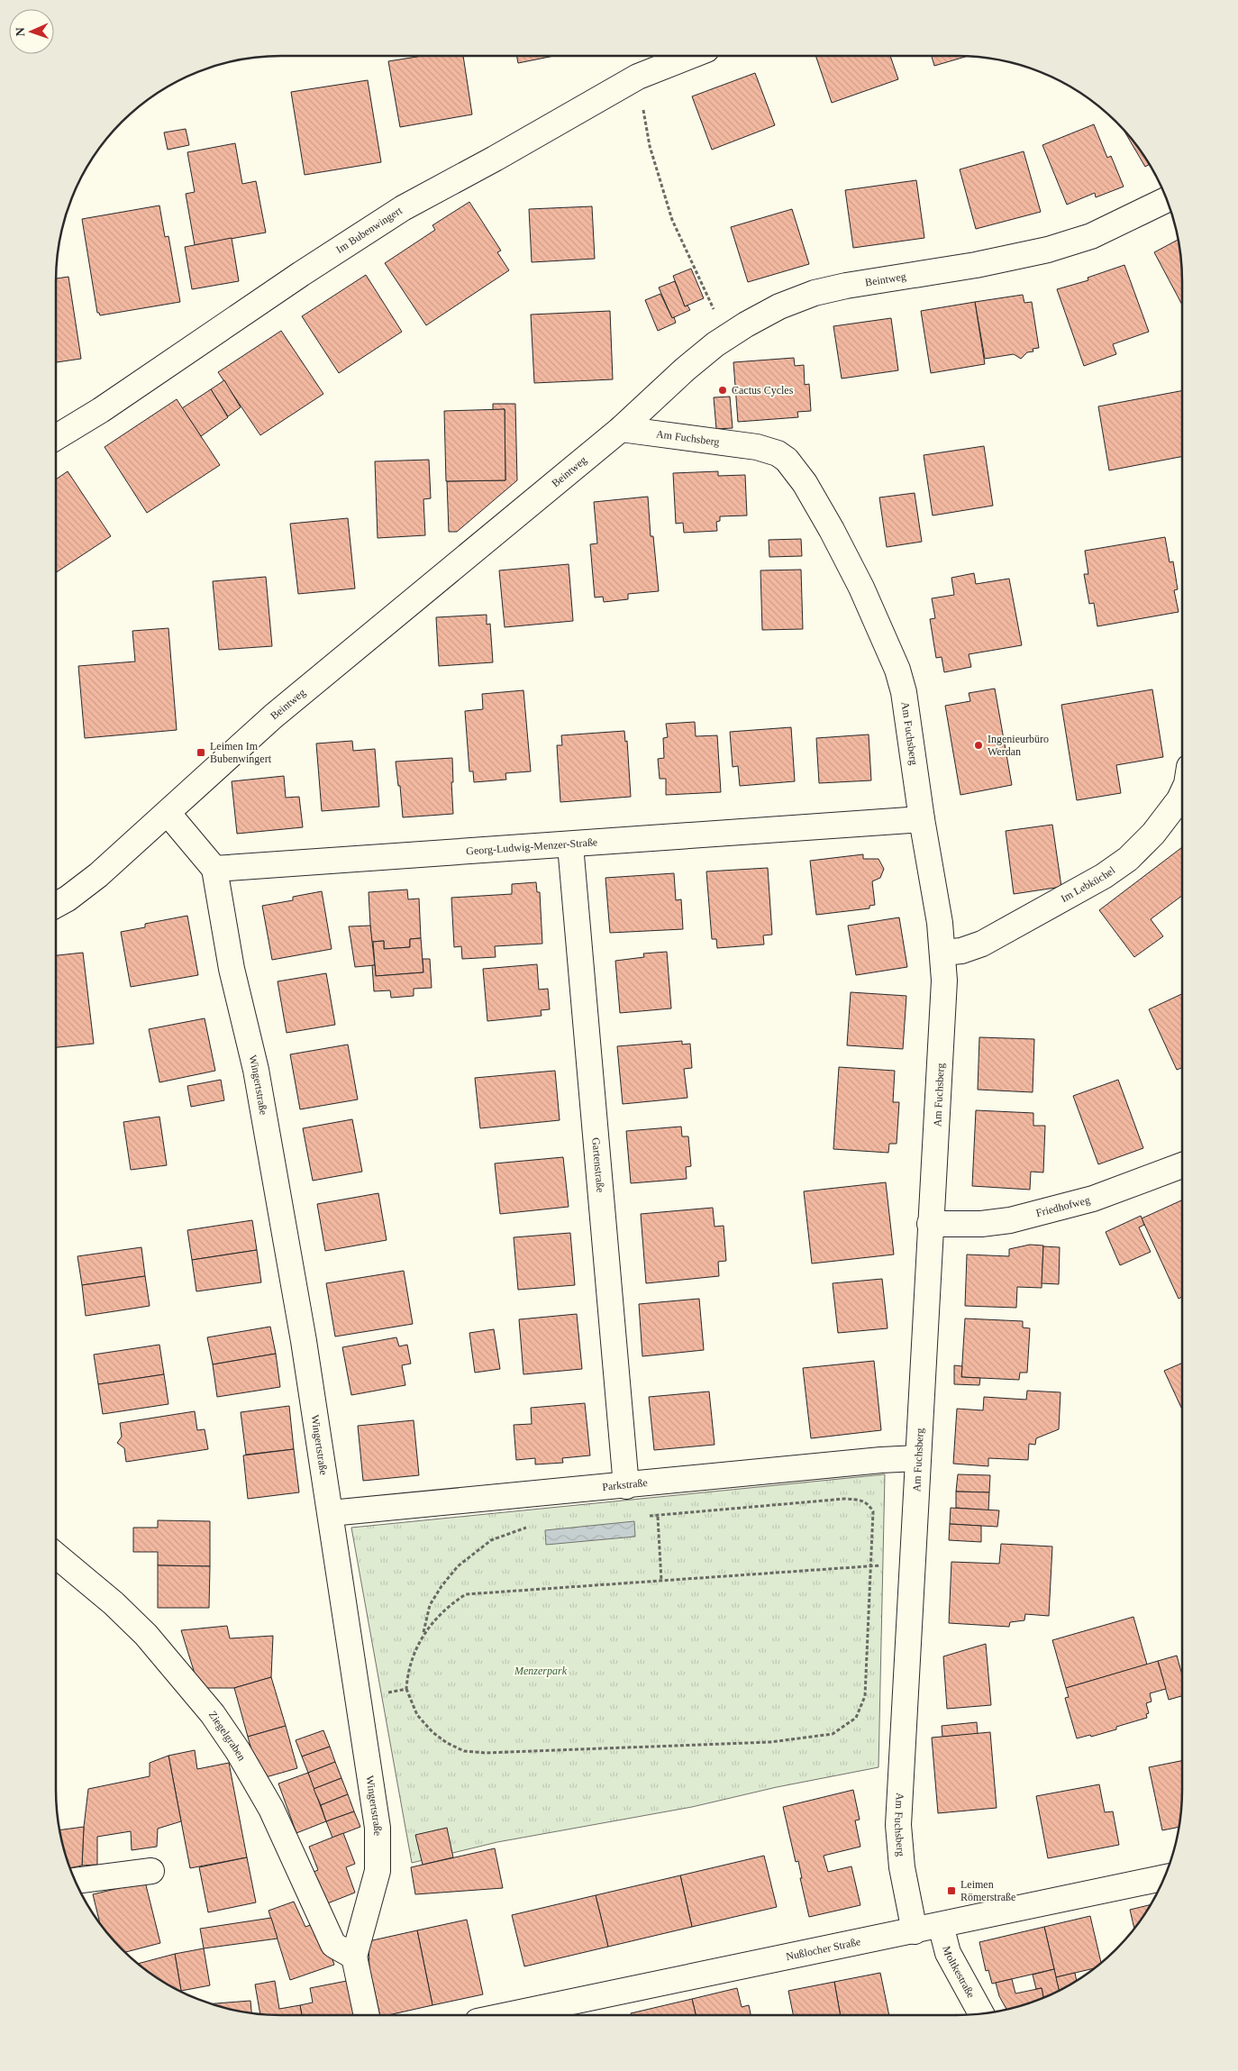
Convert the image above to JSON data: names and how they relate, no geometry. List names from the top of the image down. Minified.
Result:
{"streets":{"street":["Im Bubenwingert","Beintweg","Am Fuchsberg","Georg-Ludwig-Menzer-Straße","Im Lebküchel","Wingertstraße","Gartenstraße","Friedhofweg","Parkstraße","Ziegelgraben","Nußlocher Straße","Moltkestraße"]},"crossings":[["Beintweg","Am Fuchsberg"],["Am Fuchsberg","Georg-Ludwig-Menzer-Straße"],["Am Fuchsberg","Im Lebküchel"],["Am Fuchsberg","Friedhofweg"],["Am Fuchsberg","Parkstraße"],["Am Fuchsberg","Nußlocher Straße"],["Georg-Ludwig-Menzer-Straße","Wingertstraße"],["Georg-Ludwig-Menzer-Straße","Gartenstraße"],["Wingertstraße","Parkstraße"],["Wingertstraße","Ziegelgraben"],["Gartenstraße","Parkstraße"],["Nußlocher Straße","Moltkestraße"]],"parks":["Menzerpark"],"places":{"other":["Cactus Cycles","Ingenieurbüro Werdan"],"transit":["Leimen Im Bubenwingert","Leimen Römerstraße"]},"north":"left"}
